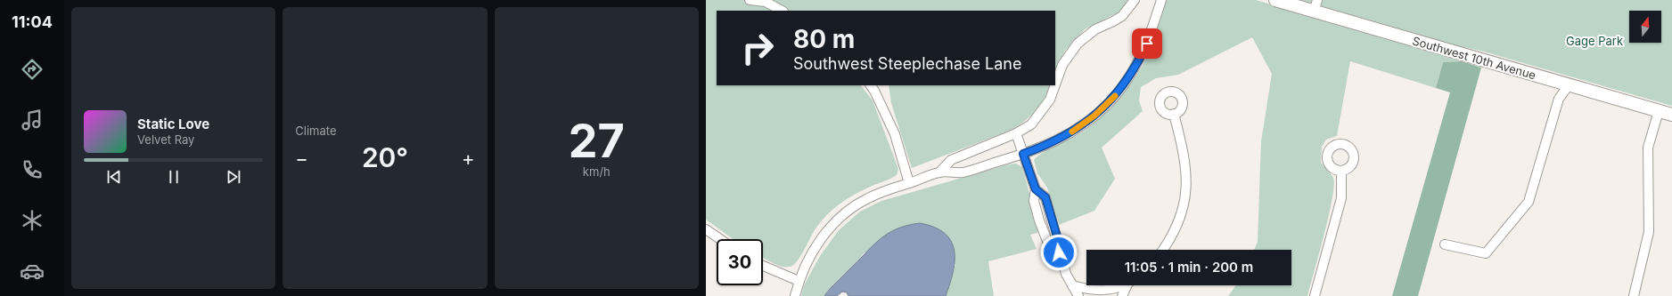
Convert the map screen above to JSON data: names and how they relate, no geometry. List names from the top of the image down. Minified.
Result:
{"streets":{"main road":["Southwest 10th Avenue"]},"parks":["Gage Park"],"north":"top","page":{"tabs":"11:04","tile":["Climate",["27","km/h"]],"turn":["80 m","Southwest Steeplechase Lane"],"song":["Static Love","Velvet Ray"],"heat":["−","20°","+"],"limit":"30","trip":"11:05 · 1 min · 200 m"}}
